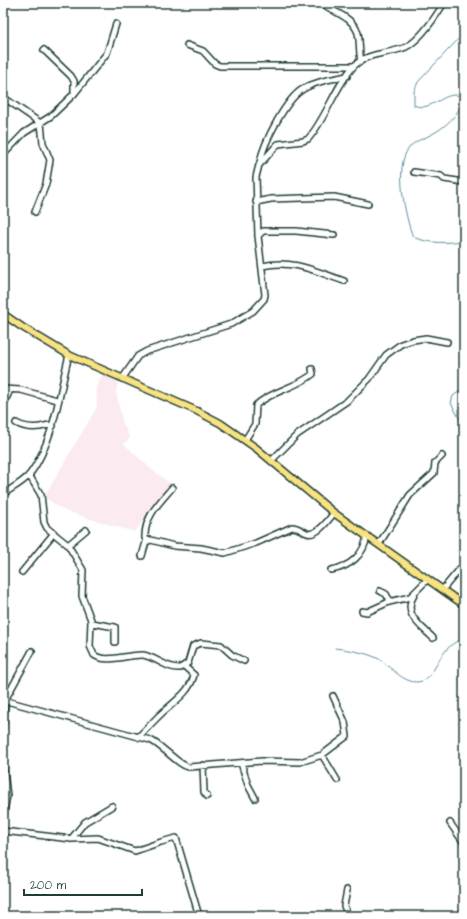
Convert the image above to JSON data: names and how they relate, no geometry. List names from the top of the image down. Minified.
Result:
{"scale_bar":"200 m"}
